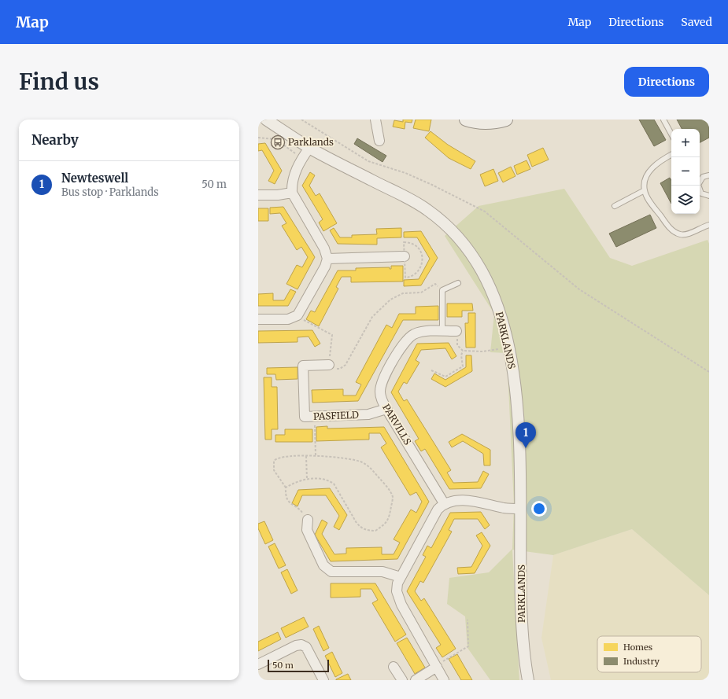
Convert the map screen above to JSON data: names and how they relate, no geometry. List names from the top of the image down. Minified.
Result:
{"streets":{"street":["PARKLANDS","PASFIELD","PARVILLS"]},"crossings":[["PASFIELD","PARVILLS"]],"places":{"bus stop":["Parklands"]},"legend":["Homes","Industry"],"scale_bar":"50 m","page":{"header":"Map","nav":["Map","Directions","Saved"],"buttons":"Directions","title":"Find us","heading":"Nearby","map_buttons":["+","−"],"list":[{"mark":"1","name":"Newteswell","note":"Bus stop · Parklands","value":"50 m"}],"pins":"1","scale":"50 m"}}
